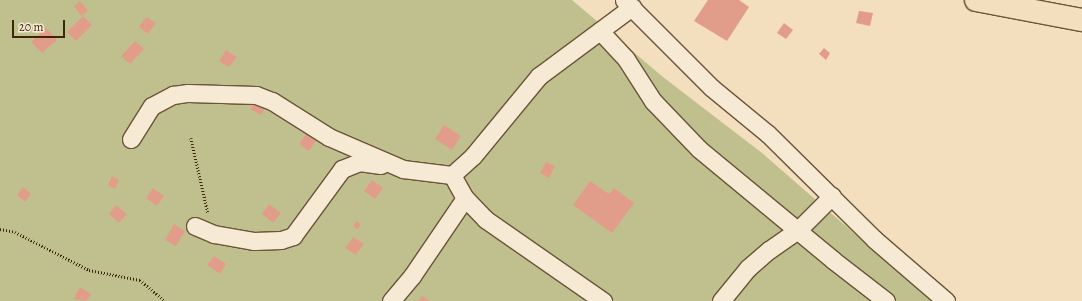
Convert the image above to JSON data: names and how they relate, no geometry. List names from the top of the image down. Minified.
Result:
{"scale_bar":"20 m"}
